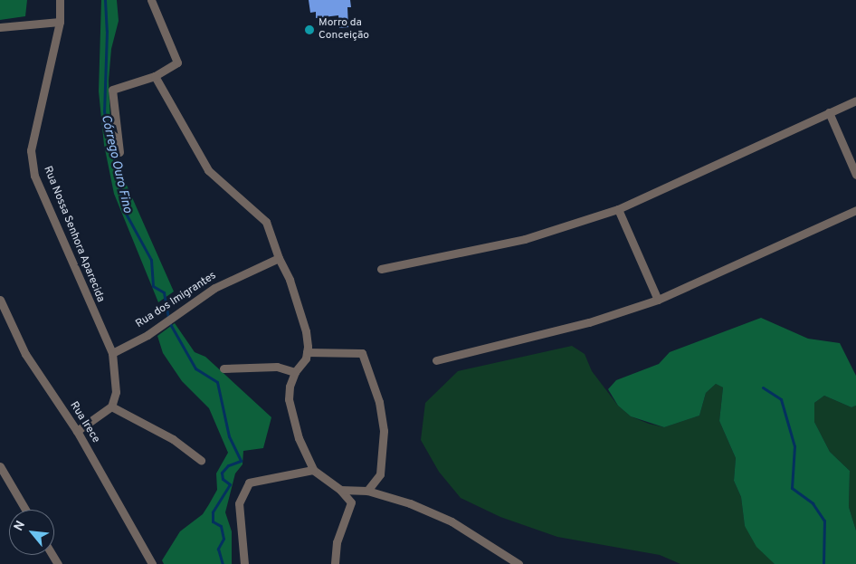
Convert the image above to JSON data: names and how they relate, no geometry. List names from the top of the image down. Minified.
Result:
{"streets":{"street":["Rua Nossa Senhora Aparecida","Rua dos Imigrantes","Rua Irece"]},"crossings":[["Rua Nossa Senhora Aparecida","Rua dos Imigrantes"]],"water":["Córrego Ouro Fino"],"places":["Morro da Conceição"],"north":"top left"}
